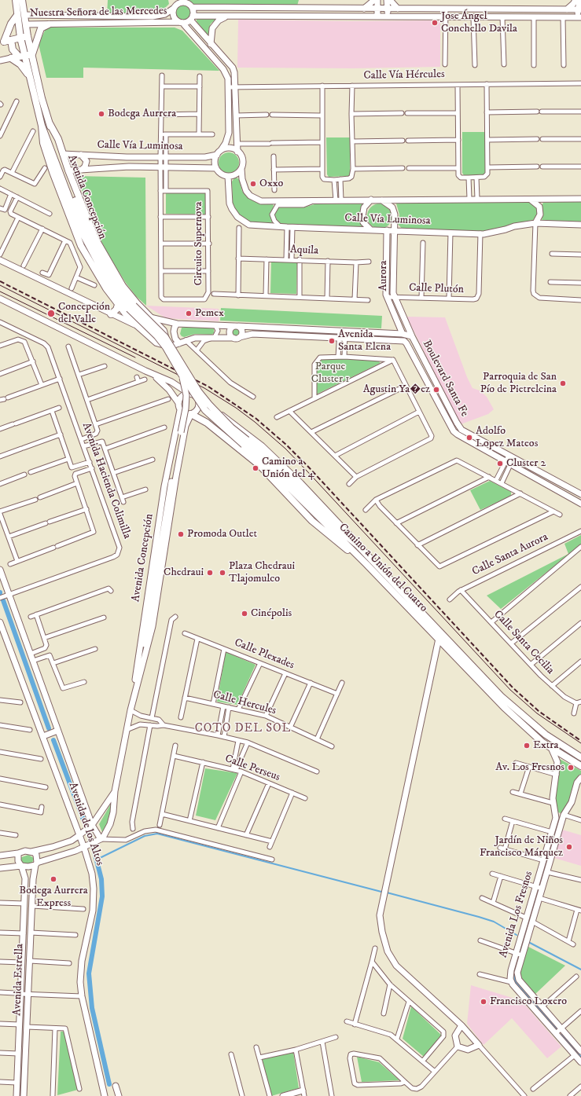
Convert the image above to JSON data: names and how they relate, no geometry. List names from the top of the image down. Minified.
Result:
{"streets":{"main road":["Nuestra Señora de las Mercedes","Avenida Concepción","Camino a Unión del Cuatro"],"street":["Calle Vía Hércules","Calle Vía Luminosa","Circuito Supernova","Aquila","Aurora","Calle Plutón","Boulevard Santa Fe","Avenida Hacienda Colimilla","Calle Santa Aurora","Calle Santa Cecilia","Calle Plexades","Calle Hercules","Calle Perseus","Avenida de los Altos","Avenida Los Fresnos","Avenida Estrella"]},"crossings":[["Nuestra Señora de las Mercedes","Avenida Concepción"],["Calle Vía Luminosa","Circuito Supernova"],["Calle Vía Luminosa","Aurora"],["Calle Vía Luminosa","Calle Plutón"],["Avenida Concepción","Camino a Unión del Cuatro"],["Avenida Concepción","Avenida de los Altos"],["Avenida Concepción","Avenida Estrella"],["Aurora","Calle Plutón"],["Aurora","Boulevard Santa Fe"],["Avenida Hacienda Colimilla","Avenida de los Altos"],["Calle Santa Aurora","Calle Santa Cecilia"],["Camino a Unión del Cuatro","Avenida Los Fresnos"]],"districts":["COTO DEL SOL"],"parks":["Parque Cluster 1"],"places":["Jose Ángel Conchello Davila","Bodega Aurrera","Oxxo","Concepción del Valle","Pemex","Avenida Santa Elena","Parroquia de San Pío de Pietrelcina","Agustin Ya�ez","Adolfo Lopez Mateos","Cluster 2","Camino a Unión del 4","Promoda Outlet","Chedraui","Plaza Chedraui Tlajomulco","Cinépolis","Extra","Av. Los Fresnos","Jardín de Niños Francisco Márquez","Bodega Aurrera Express","Francisco Loxero"]}
